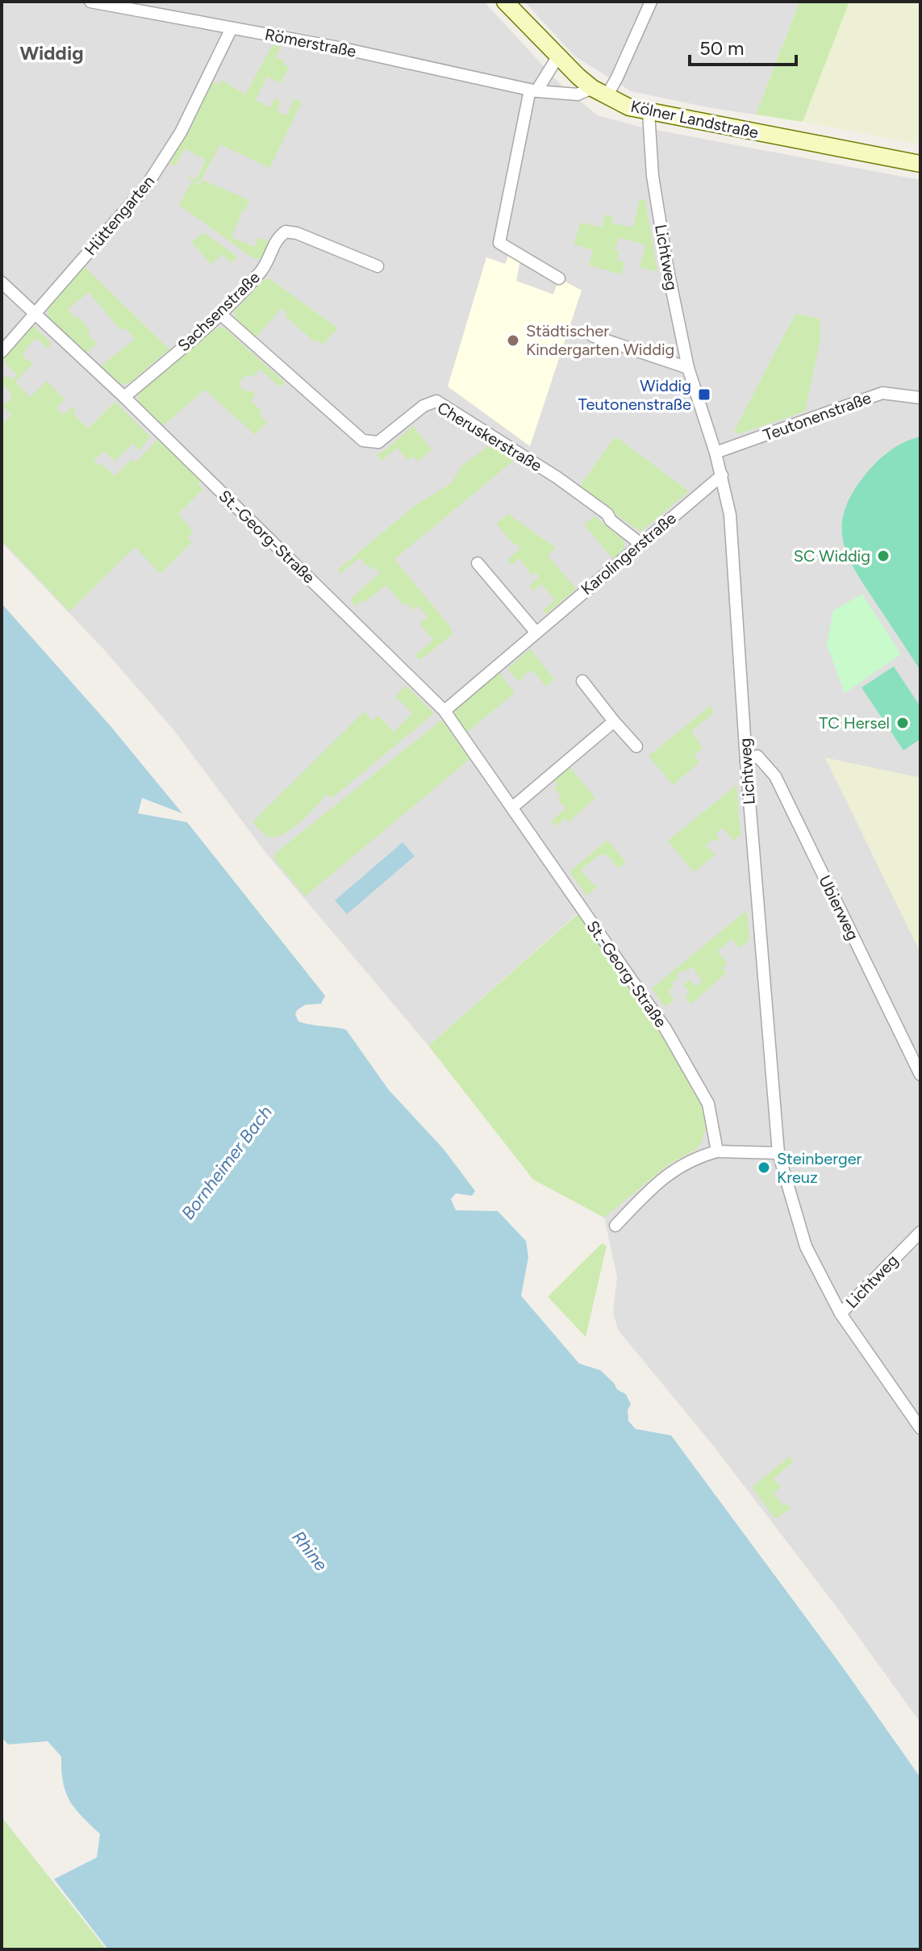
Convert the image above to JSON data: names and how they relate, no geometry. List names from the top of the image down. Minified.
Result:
{"streets":{"main road":["Kölner Landstraße"],"street":["Römerstraße","Hüttengarten","Lichtweg","Sachsenstraße","Teutonenstraße","Cheruskerstraße","St.-Georg-Straße","Karolingerstraße","Ubierweg"]},"crossings":[["Römerstraße","Kölner Landstraße"],["Römerstraße","Hüttengarten"],["Kölner Landstraße","Lichtweg"],["Hüttengarten","St.-Georg-Straße"],["Lichtweg","Teutonenstraße"],["Lichtweg","Karolingerstraße"],["Lichtweg","Ubierweg"],["Sachsenstraße","Cheruskerstraße"],["Sachsenstraße","St.-Georg-Straße"],["Cheruskerstraße","Karolingerstraße"],["St.-Georg-Straße","Karolingerstraße"]],"districts":["Widdig"],"water":["Bornheimer Bach","Rhine"],"places":{"other":["Städtischer Kindergarten Widdig","SC Widdig","TC Hersel","Steinberger Kreuz"],"transit":["Widdig Teutonenstraße"]},"scale_bar":"50 m"}
